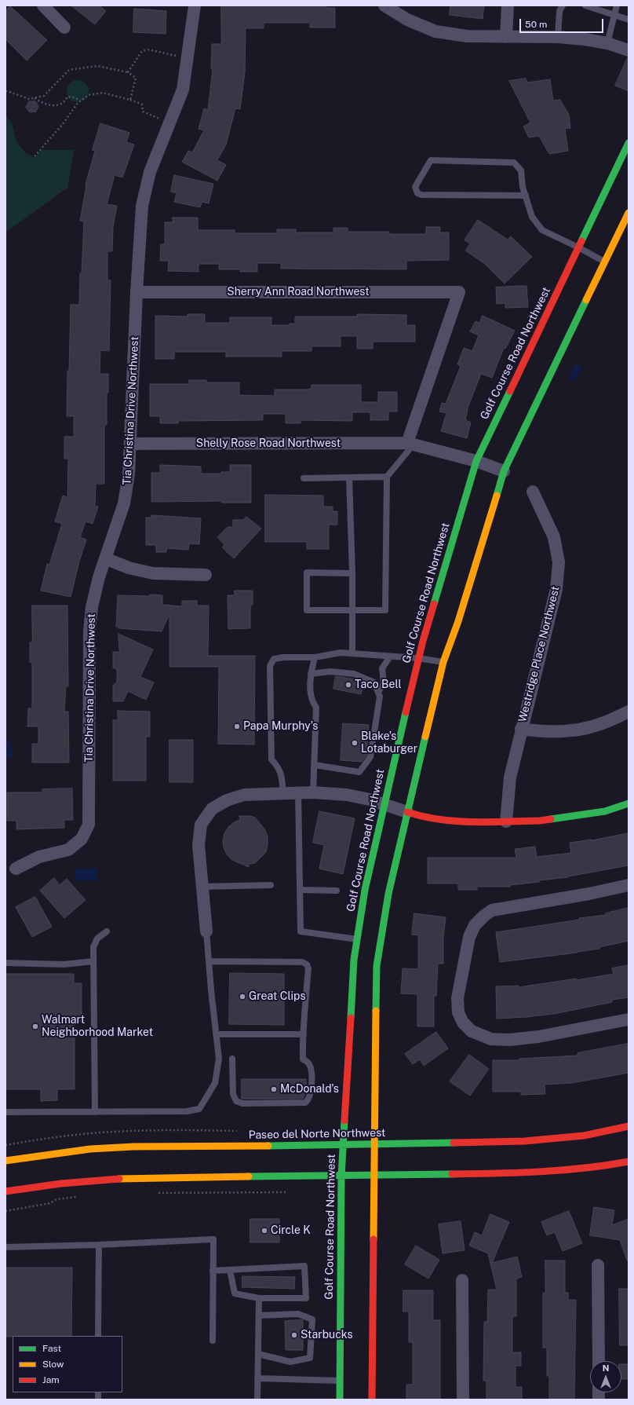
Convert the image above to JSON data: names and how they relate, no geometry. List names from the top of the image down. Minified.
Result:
{"streets":{"main road":["Golf Course Road Northwest","Paseo del Norte Northwest"],"street":["Sherry Ann Road Northwest","Tia Christina Drive Northwest","Shelly Rose Road Northwest","Westridge Place Northwest"]},"crossings":[["Sherry Ann Road Northwest","Tia Christina Drive Northwest"],["Sherry Ann Road Northwest","Shelly Rose Road Northwest"],["Golf Course Road Northwest","Paseo del Norte Northwest"],["Tia Christina Drive Northwest","Shelly Rose Road Northwest"]],"places":["Taco Bell","Papa Murphy's","Blake's Lotaburger","Great Clips","Walmart Neighborhood Market","McDonald's","Circle K","Starbucks"],"legend":["Fast","Slow","Jam"],"scale_bar":"50 m","north":"top"}
